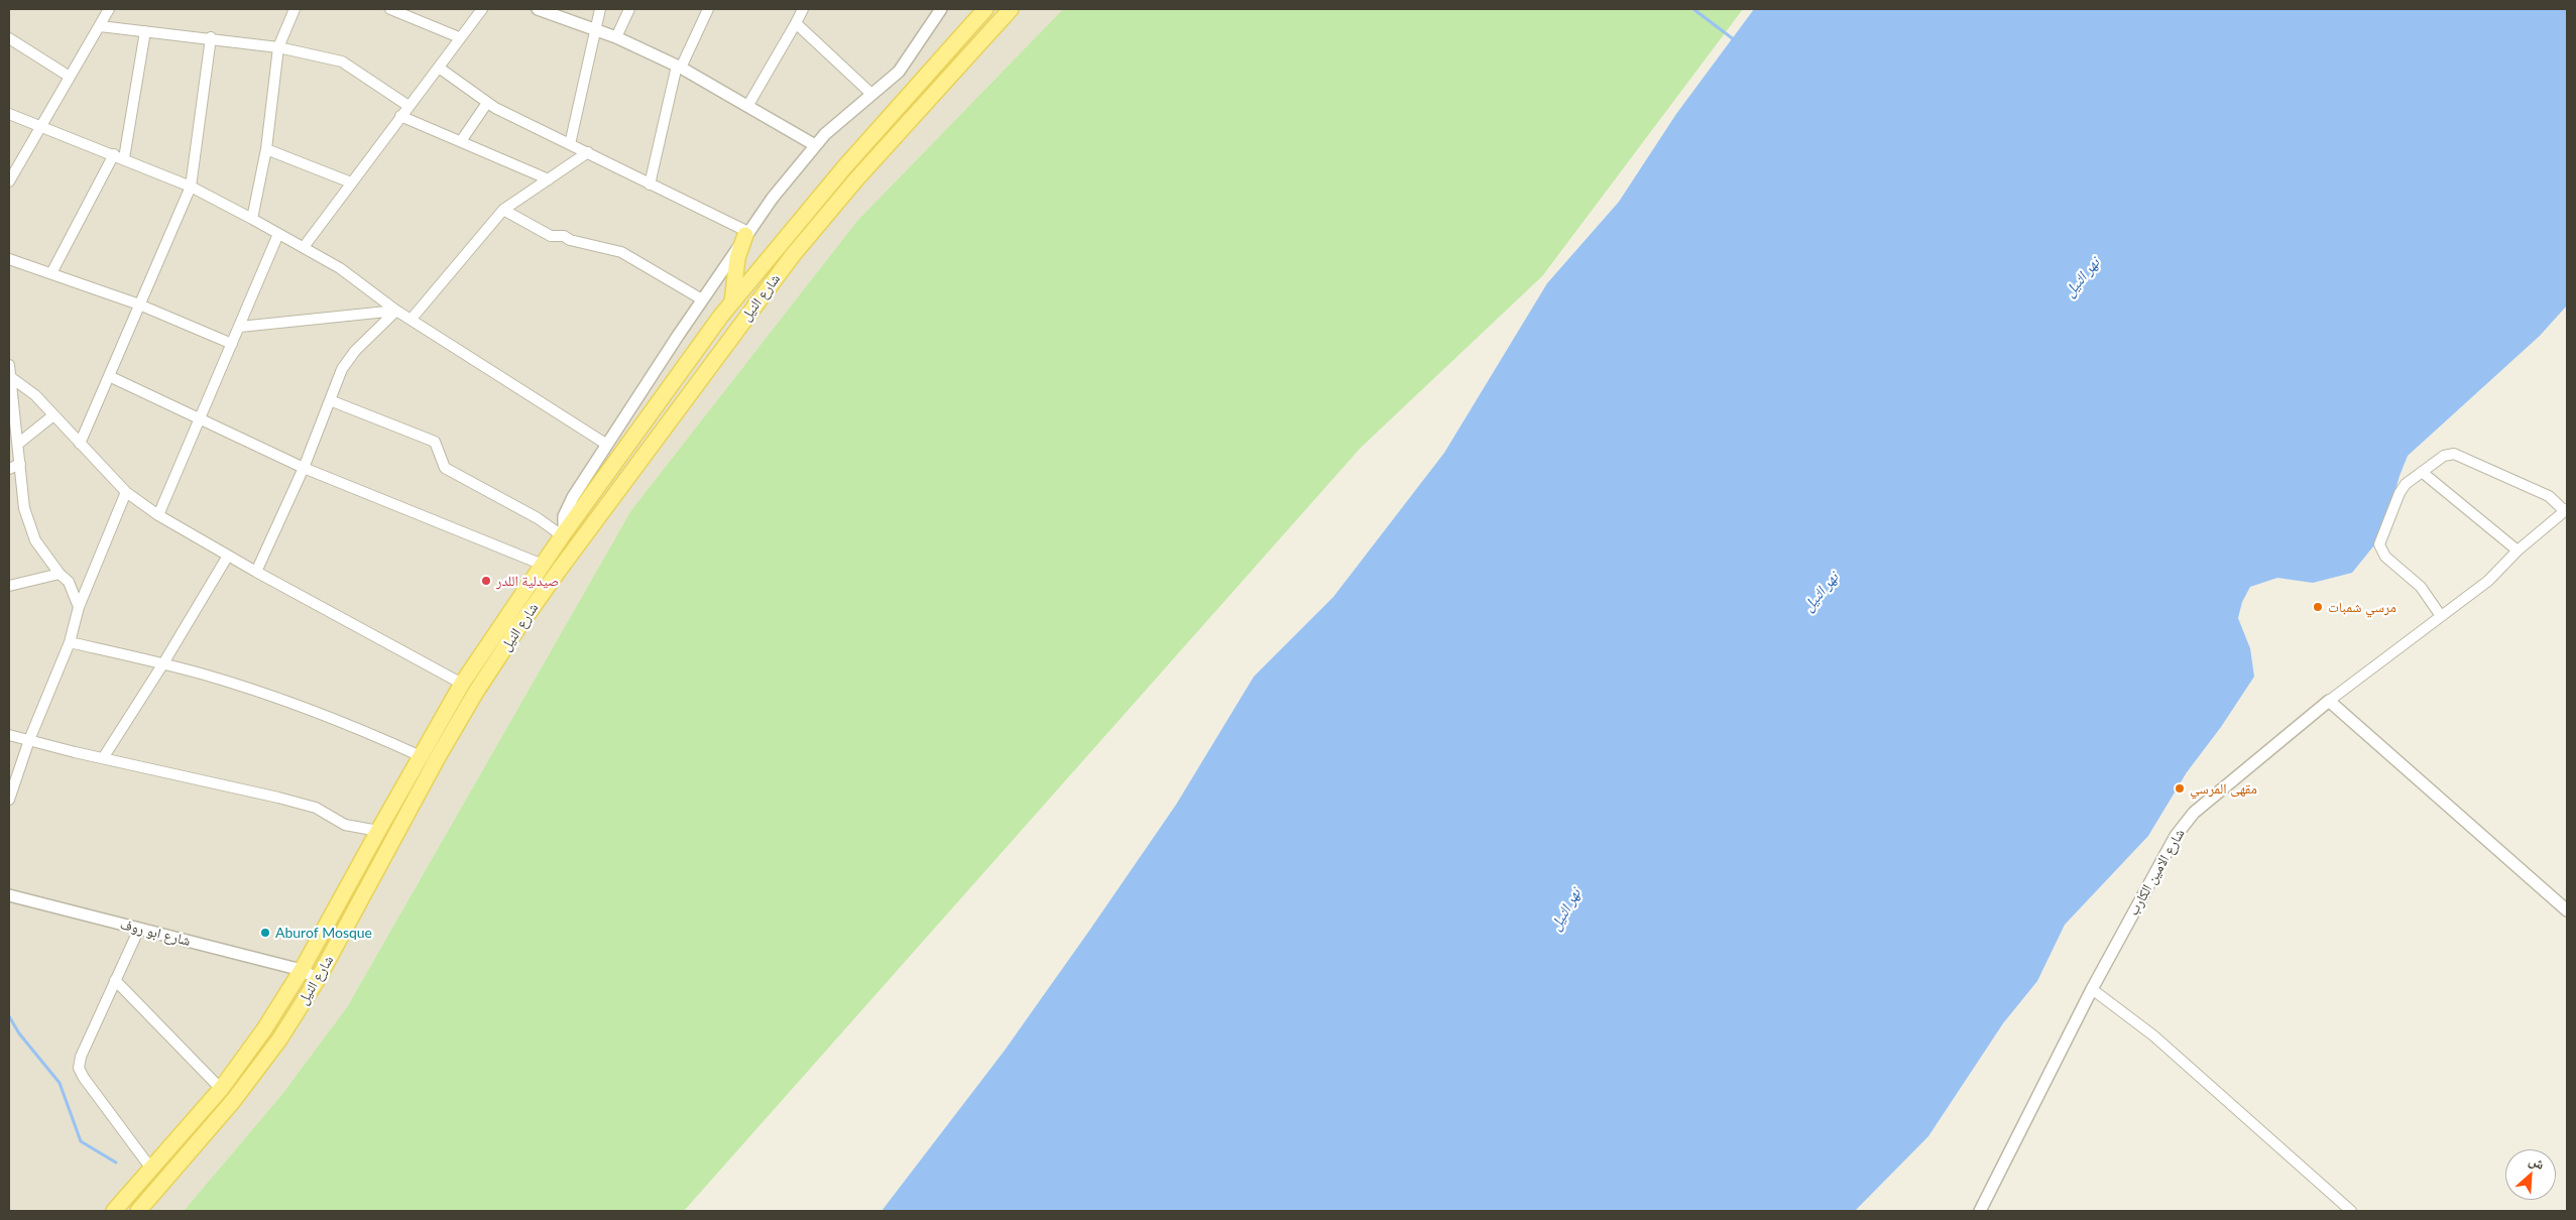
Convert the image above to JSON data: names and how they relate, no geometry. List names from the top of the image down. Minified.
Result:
{"streets":{"main road":["شارع النيل"],"street":["شارع الامين الكارب","شارع ابو روف"]},"crossings":[["شارع النيل","شارع ابو روف"]],"water":["نهر النيل"],"places":["صيدلية اللدر","مرسي شمبات","مقهى المرسي","Aburof Mosque"],"north":"top right"}
